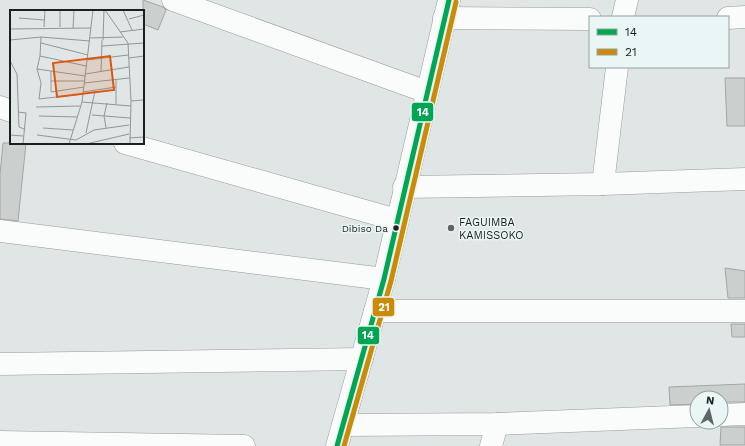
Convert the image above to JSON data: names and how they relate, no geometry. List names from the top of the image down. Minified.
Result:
{"places":["Dibiso Da","FAGUIMBA KAMISSOKO"],"lines":["transit line 14","transit line 21"],"legend":["14","21"],"north":"top"}
